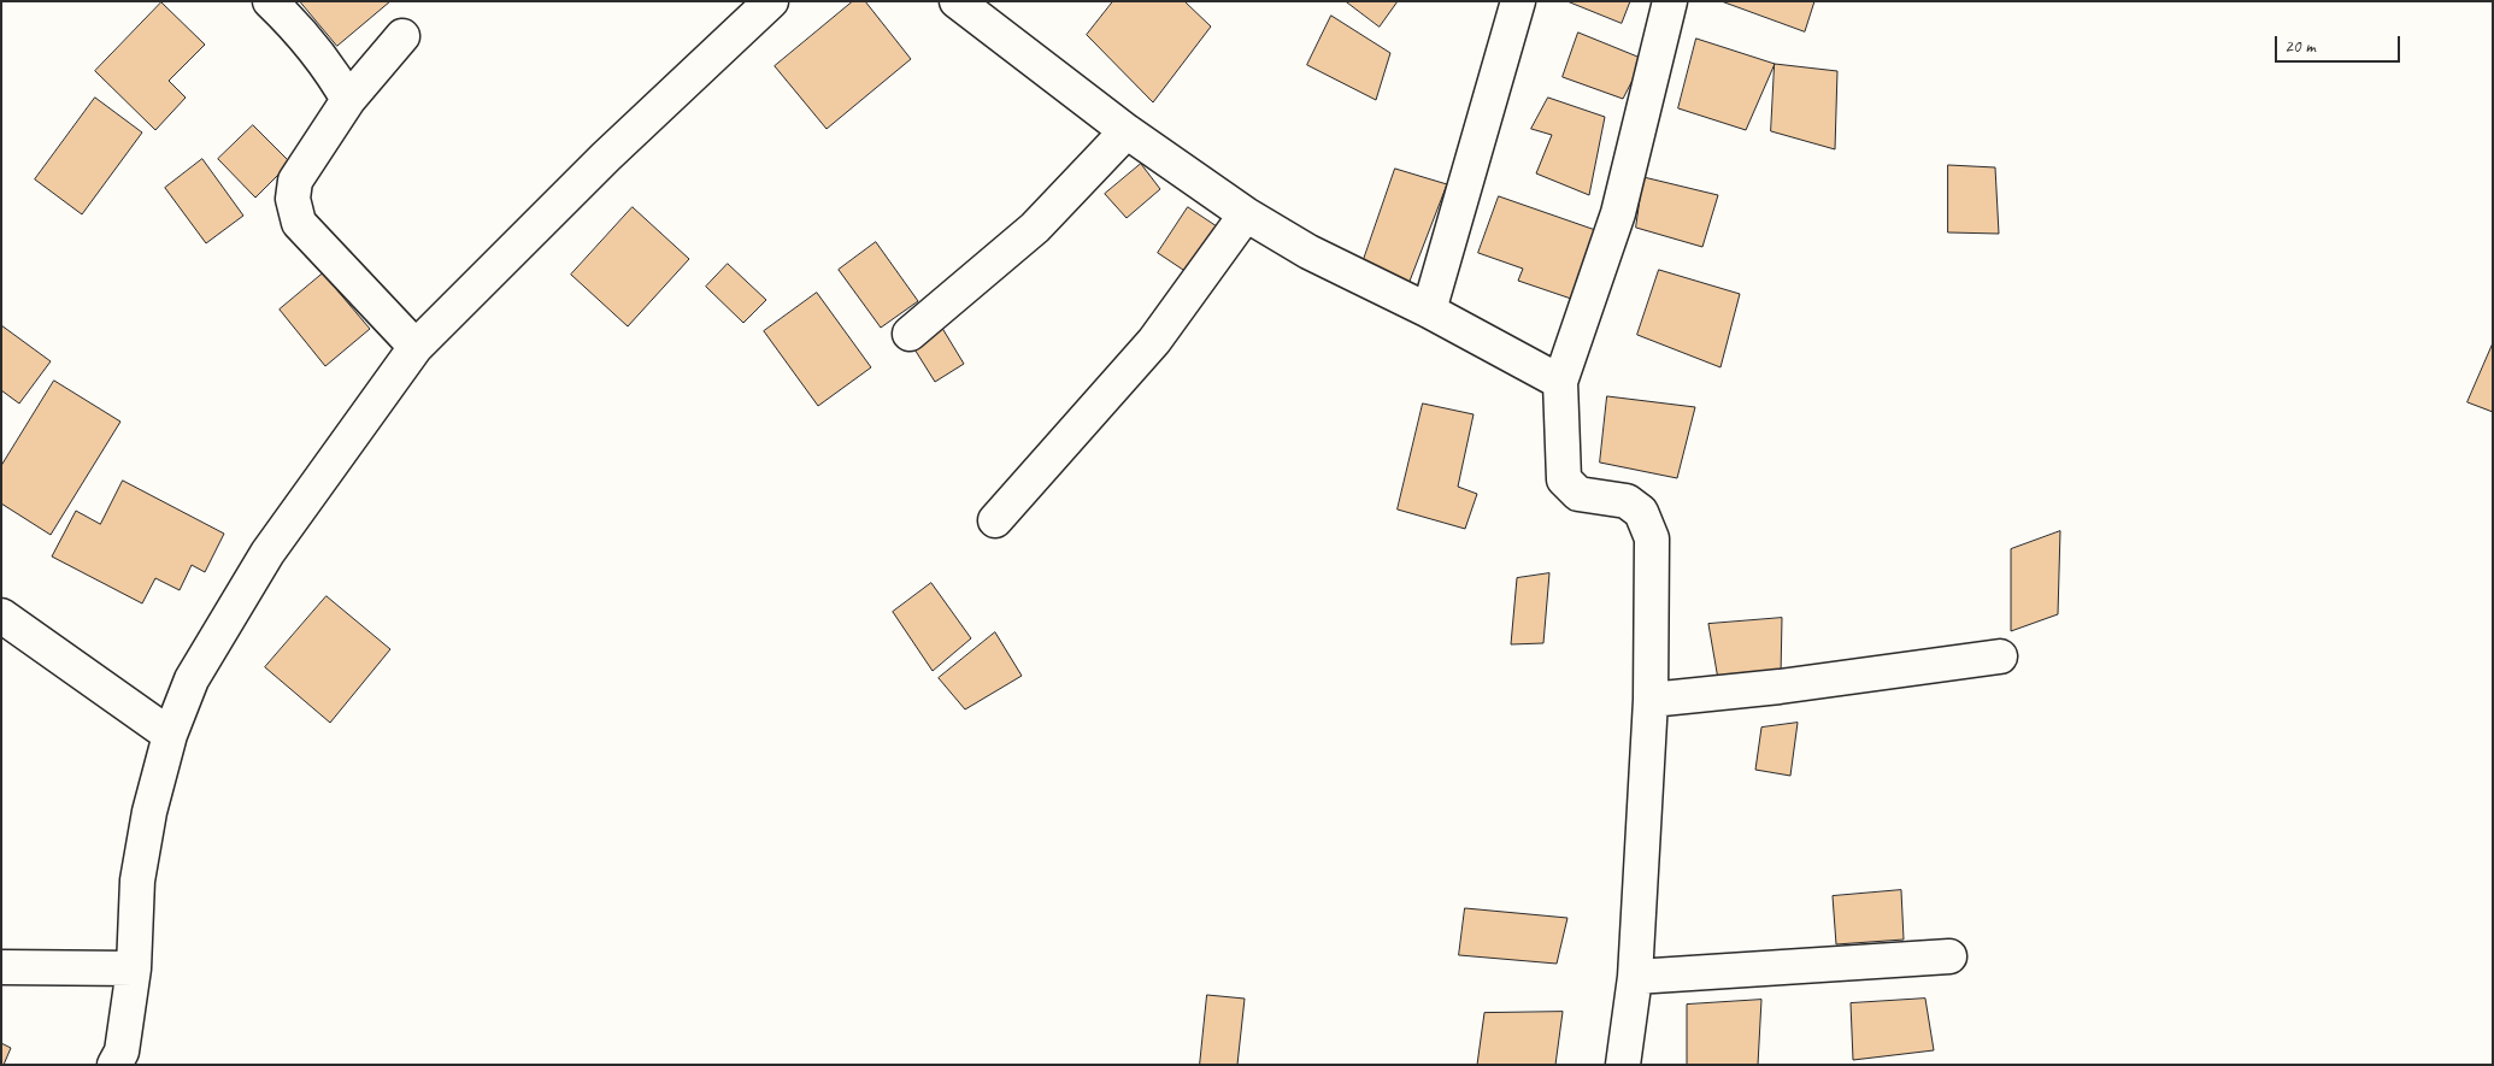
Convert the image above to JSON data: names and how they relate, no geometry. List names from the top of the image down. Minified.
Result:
{"scale_bar":"20 m"}
